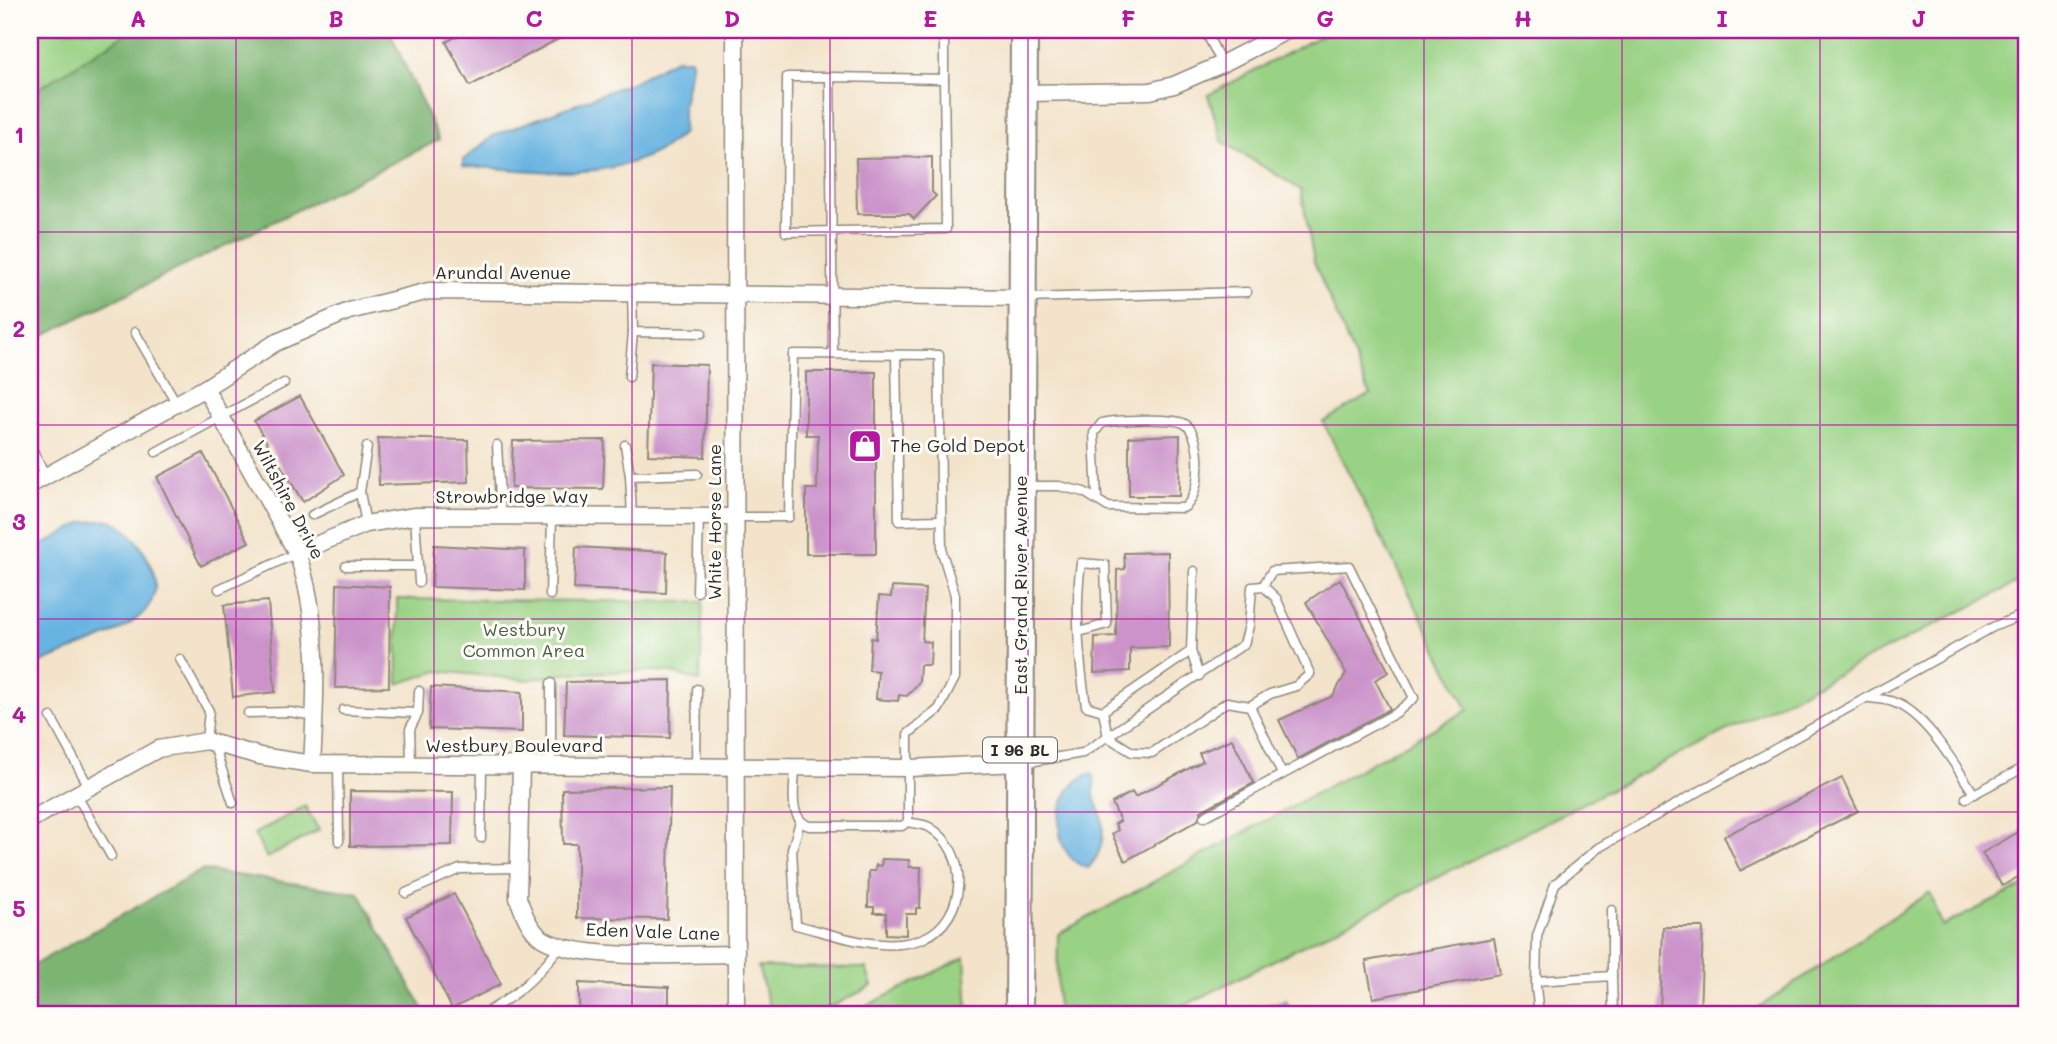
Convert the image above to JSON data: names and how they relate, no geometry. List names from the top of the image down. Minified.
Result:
{"streets":{"main road":["East Grand River Avenue","I 96 BL"],"street":["Arundal Avenue","Strowbridge Way","Wiltshire Drive","White Horse Lane","Westbury Boulevard","Eden Vale Lane"]},"crossings":[["Arundal Avenue","Wiltshire Drive"],["Arundal Avenue","White Horse Lane"],["Arundal Avenue","East Grand River Avenue"],["Strowbridge Way","Wiltshire Drive"],["Strowbridge Way","White Horse Lane"],["Wiltshire Drive","Westbury Boulevard"],["White Horse Lane","Westbury Boulevard"],["White Horse Lane","Eden Vale Lane"],["East Grand River Avenue","Westbury Boulevard"],["Westbury Boulevard","Eden Vale Lane"]],"parks":["Westbury Common Area"],"places":{"shop":["The Gold Depot"]},"grid":{"columns":["A","B","C","D","E","F","G","H","I","J"],"rows":["1","2","3","4","5"]}}
